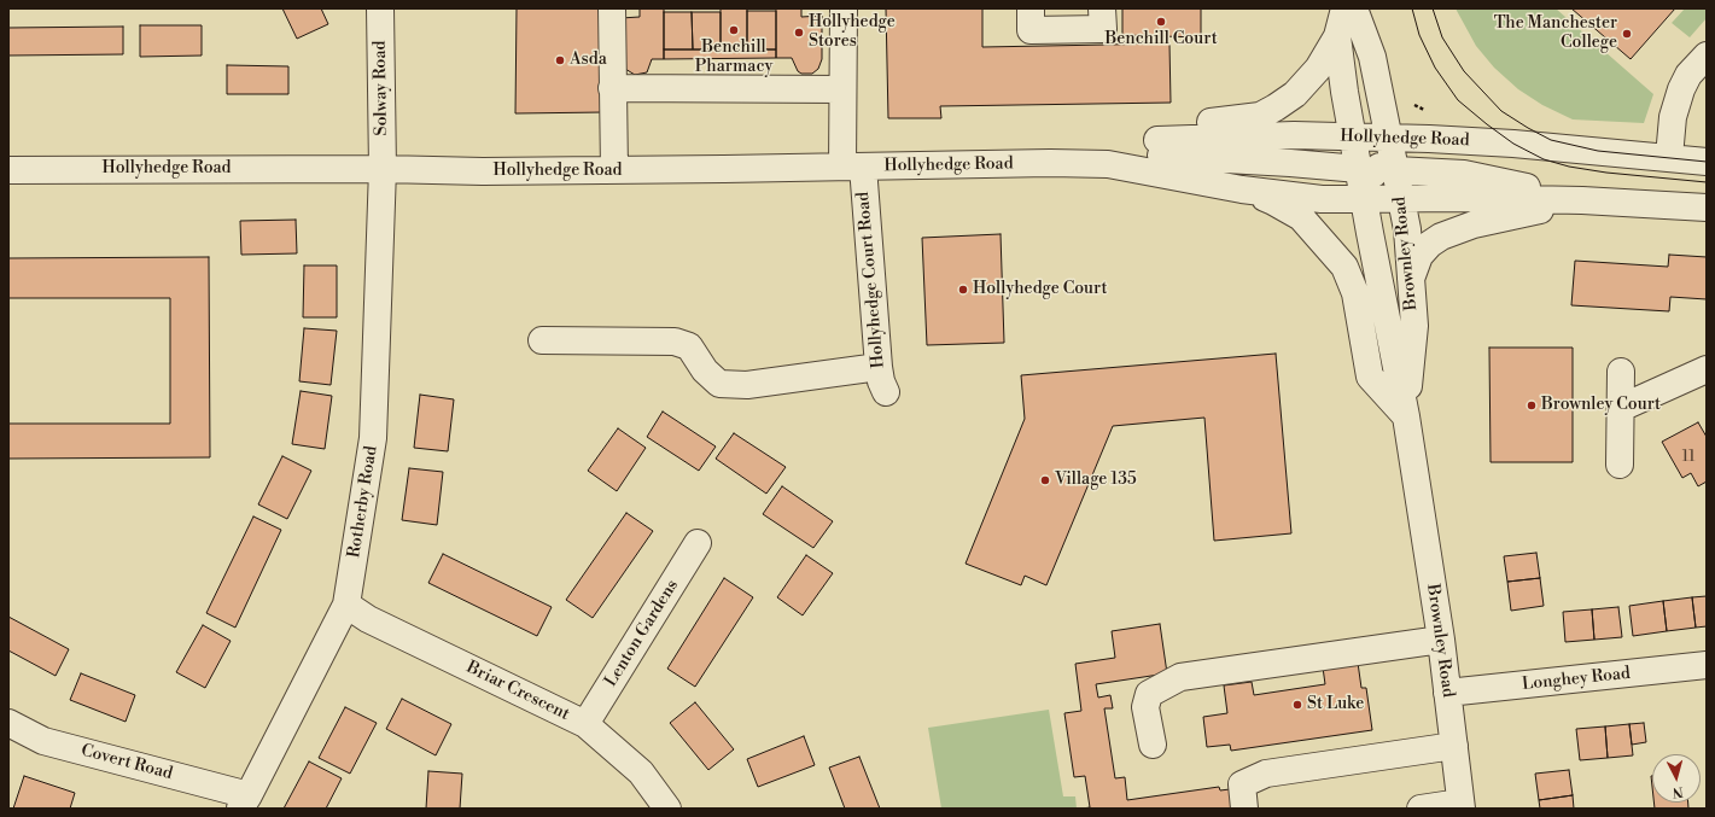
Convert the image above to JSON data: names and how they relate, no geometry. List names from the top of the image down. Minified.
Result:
{"streets":{"street":["Solway Road","Hollyhedge Road","Brownley Road","Hollyhedge Court Road","Rotherby Road","Lenton Gardens","Longhey Road","Briar Crescent","Covert Road"]},"crossings":[["Solway Road","Hollyhedge Road"],["Solway Road","Rotherby Road"],["Hollyhedge Road","Brownley Road"],["Hollyhedge Road","Hollyhedge Court Road"],["Hollyhedge Road","Rotherby Road"],["Brownley Road","Longhey Road"],["Rotherby Road","Briar Crescent"],["Rotherby Road","Covert Road"],["Lenton Gardens","Briar Crescent"]],"places":["Benchill Court","Benchill Pharmacy","Hollyhedge Stores","The Manchester College","Asda","Hollyhedge Court","Brownley Court","Village 135","St Luke"],"house_numbers":["11"],"north":"bottom"}
